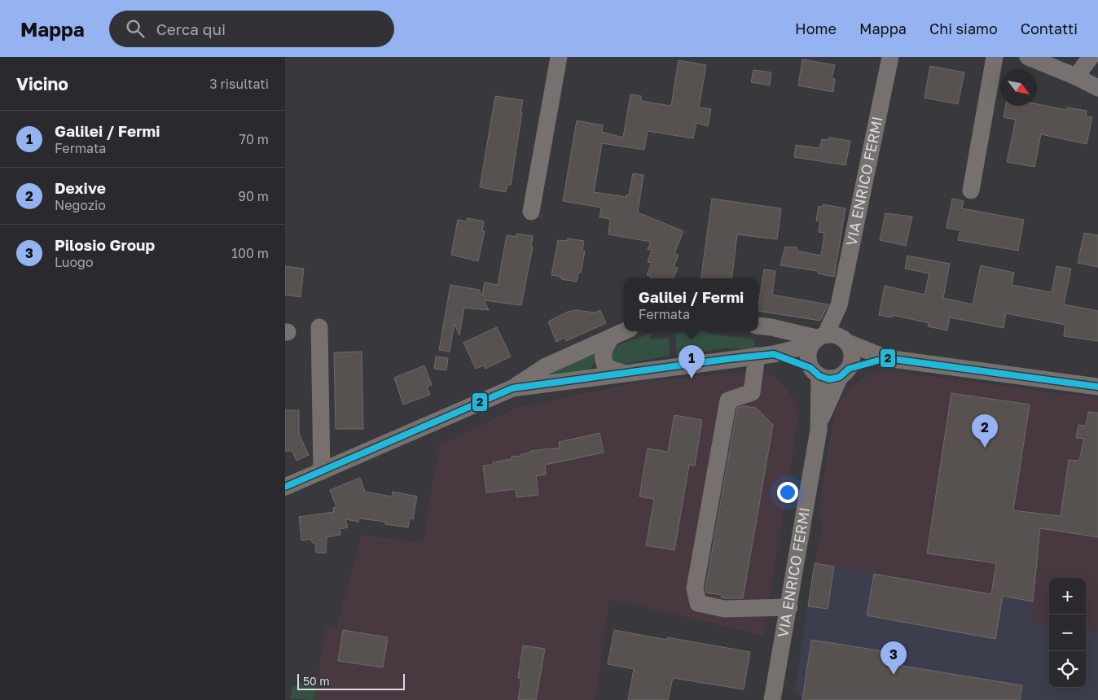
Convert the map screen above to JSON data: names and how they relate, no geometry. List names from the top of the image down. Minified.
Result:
{"streets":{"street":["VIA ENRICO FERMI"]},"lines":["transit line 2"],"scale_bar":"50 m","north":"bottom right","page":{"header":"Mappa","search":"Cerca qui","nav":["Home","Mappa","Chi siamo","Contatti"],"heading":["Vicino","3 risultati"],"list":[{"mark":"1","name":"Galilei / Fermi","note":"Fermata","value":"70 m"},{"mark":"2","name":"Dexive","note":"Negozio","value":"90 m"},{"mark":"3","name":"Pilosio Group","note":"Luogo","value":"100 m"}],"popup":["Galilei / Fermi","Fermata"],"pins":["1","2","3"],"map_buttons":["+","−"],"scale":"50 m"}}
